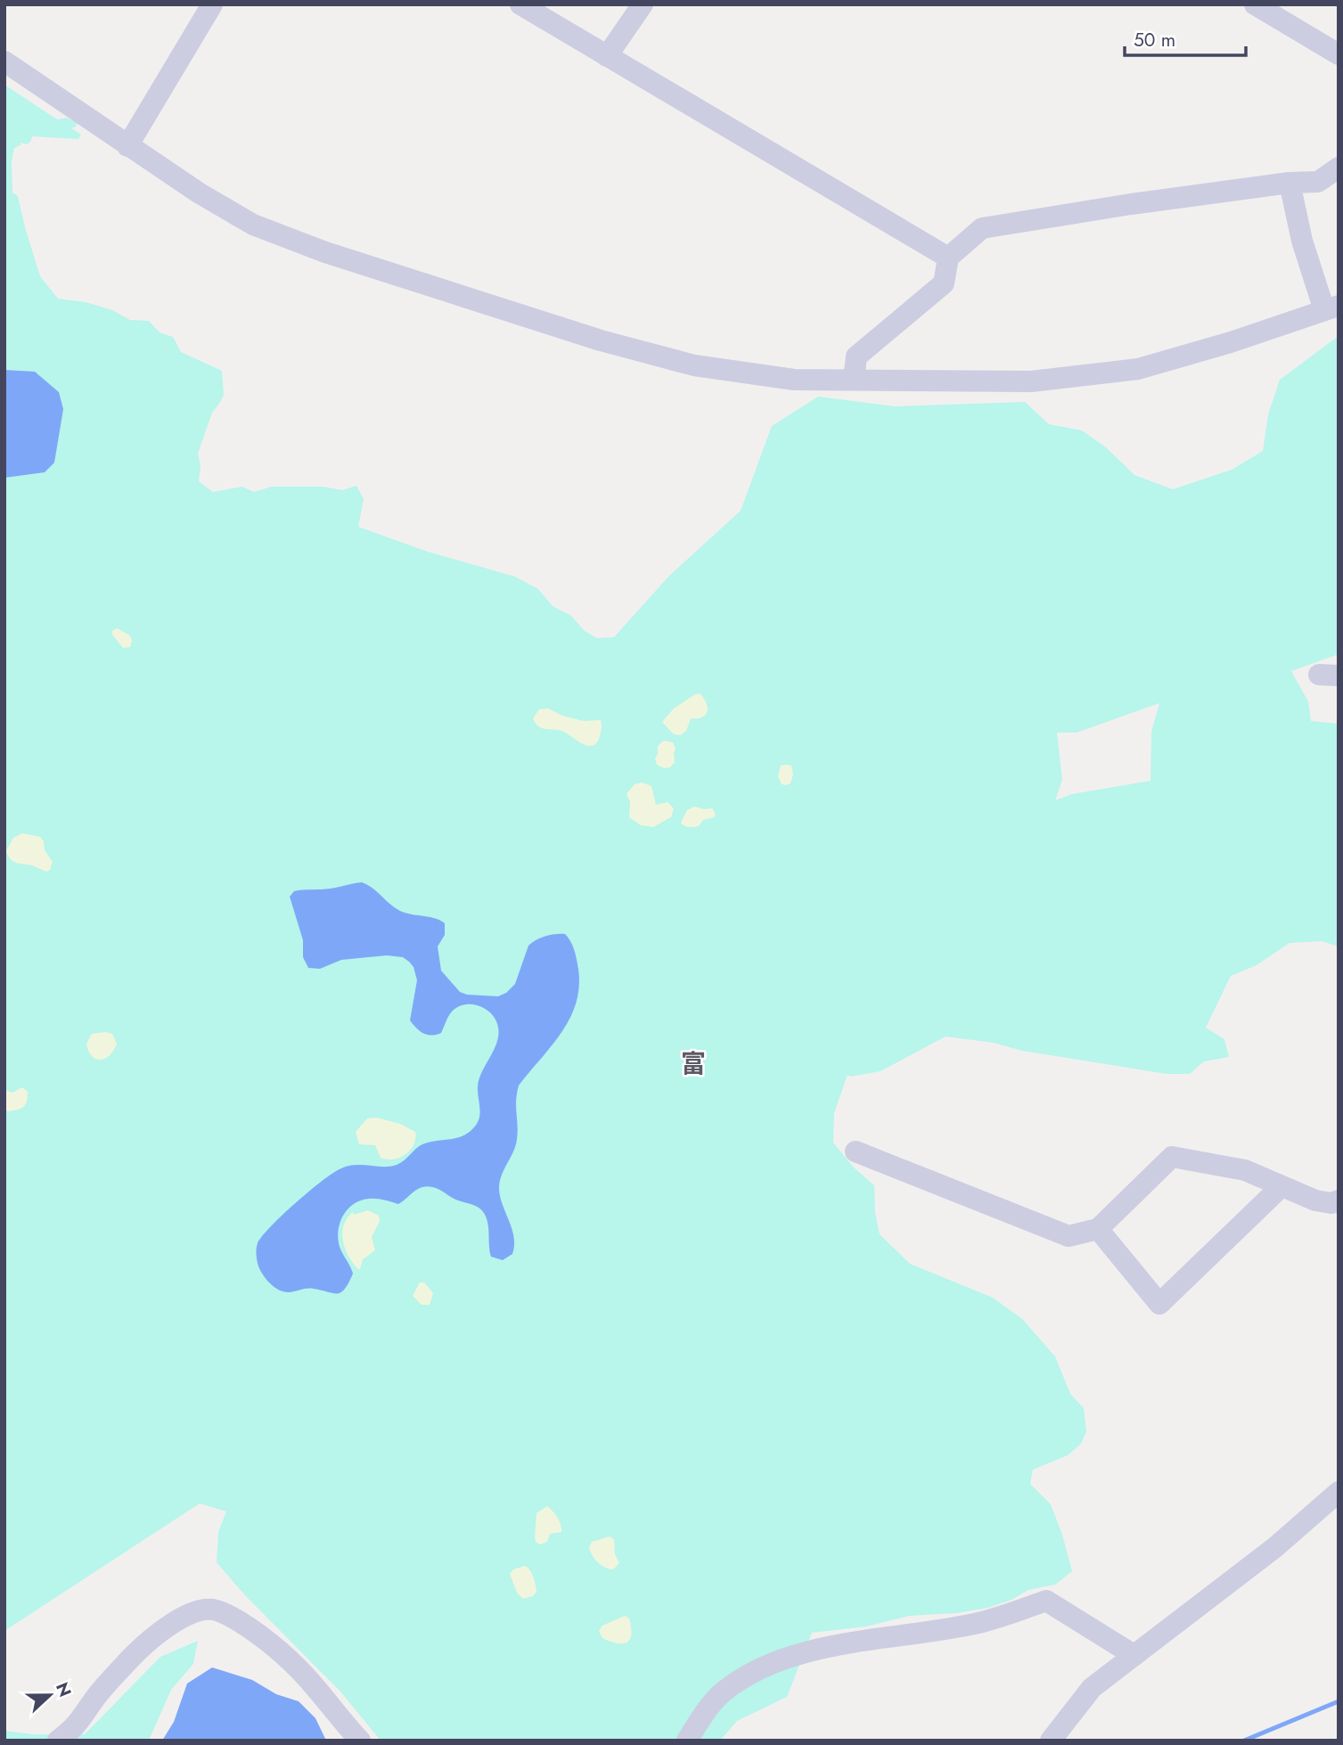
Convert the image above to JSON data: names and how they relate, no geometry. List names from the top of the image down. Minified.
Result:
{"districts":["富"],"scale_bar":"50 m","north":"right"}
